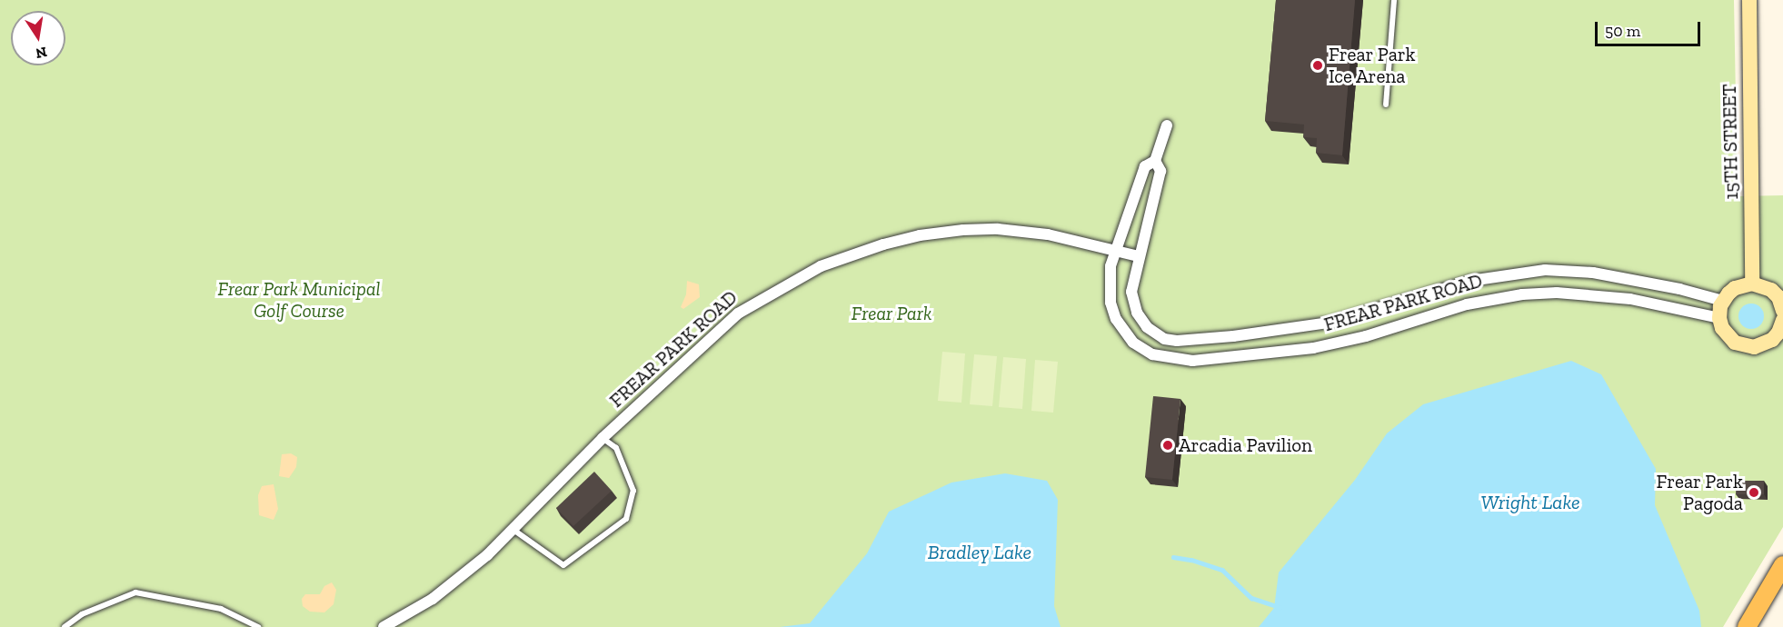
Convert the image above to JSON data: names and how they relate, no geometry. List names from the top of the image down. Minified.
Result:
{"streets":{"street":["15TH STREET","FREAR PARK ROAD"]},"water":["Wright Lake","Bradley Lake"],"parks":["Frear Park Municipal Golf Course","Frear Park"],"places":["Frear Park Ice Arena","Arcadia Pavilion","Frear Park Pagoda"],"scale_bar":"50 m","north":"bottom"}
